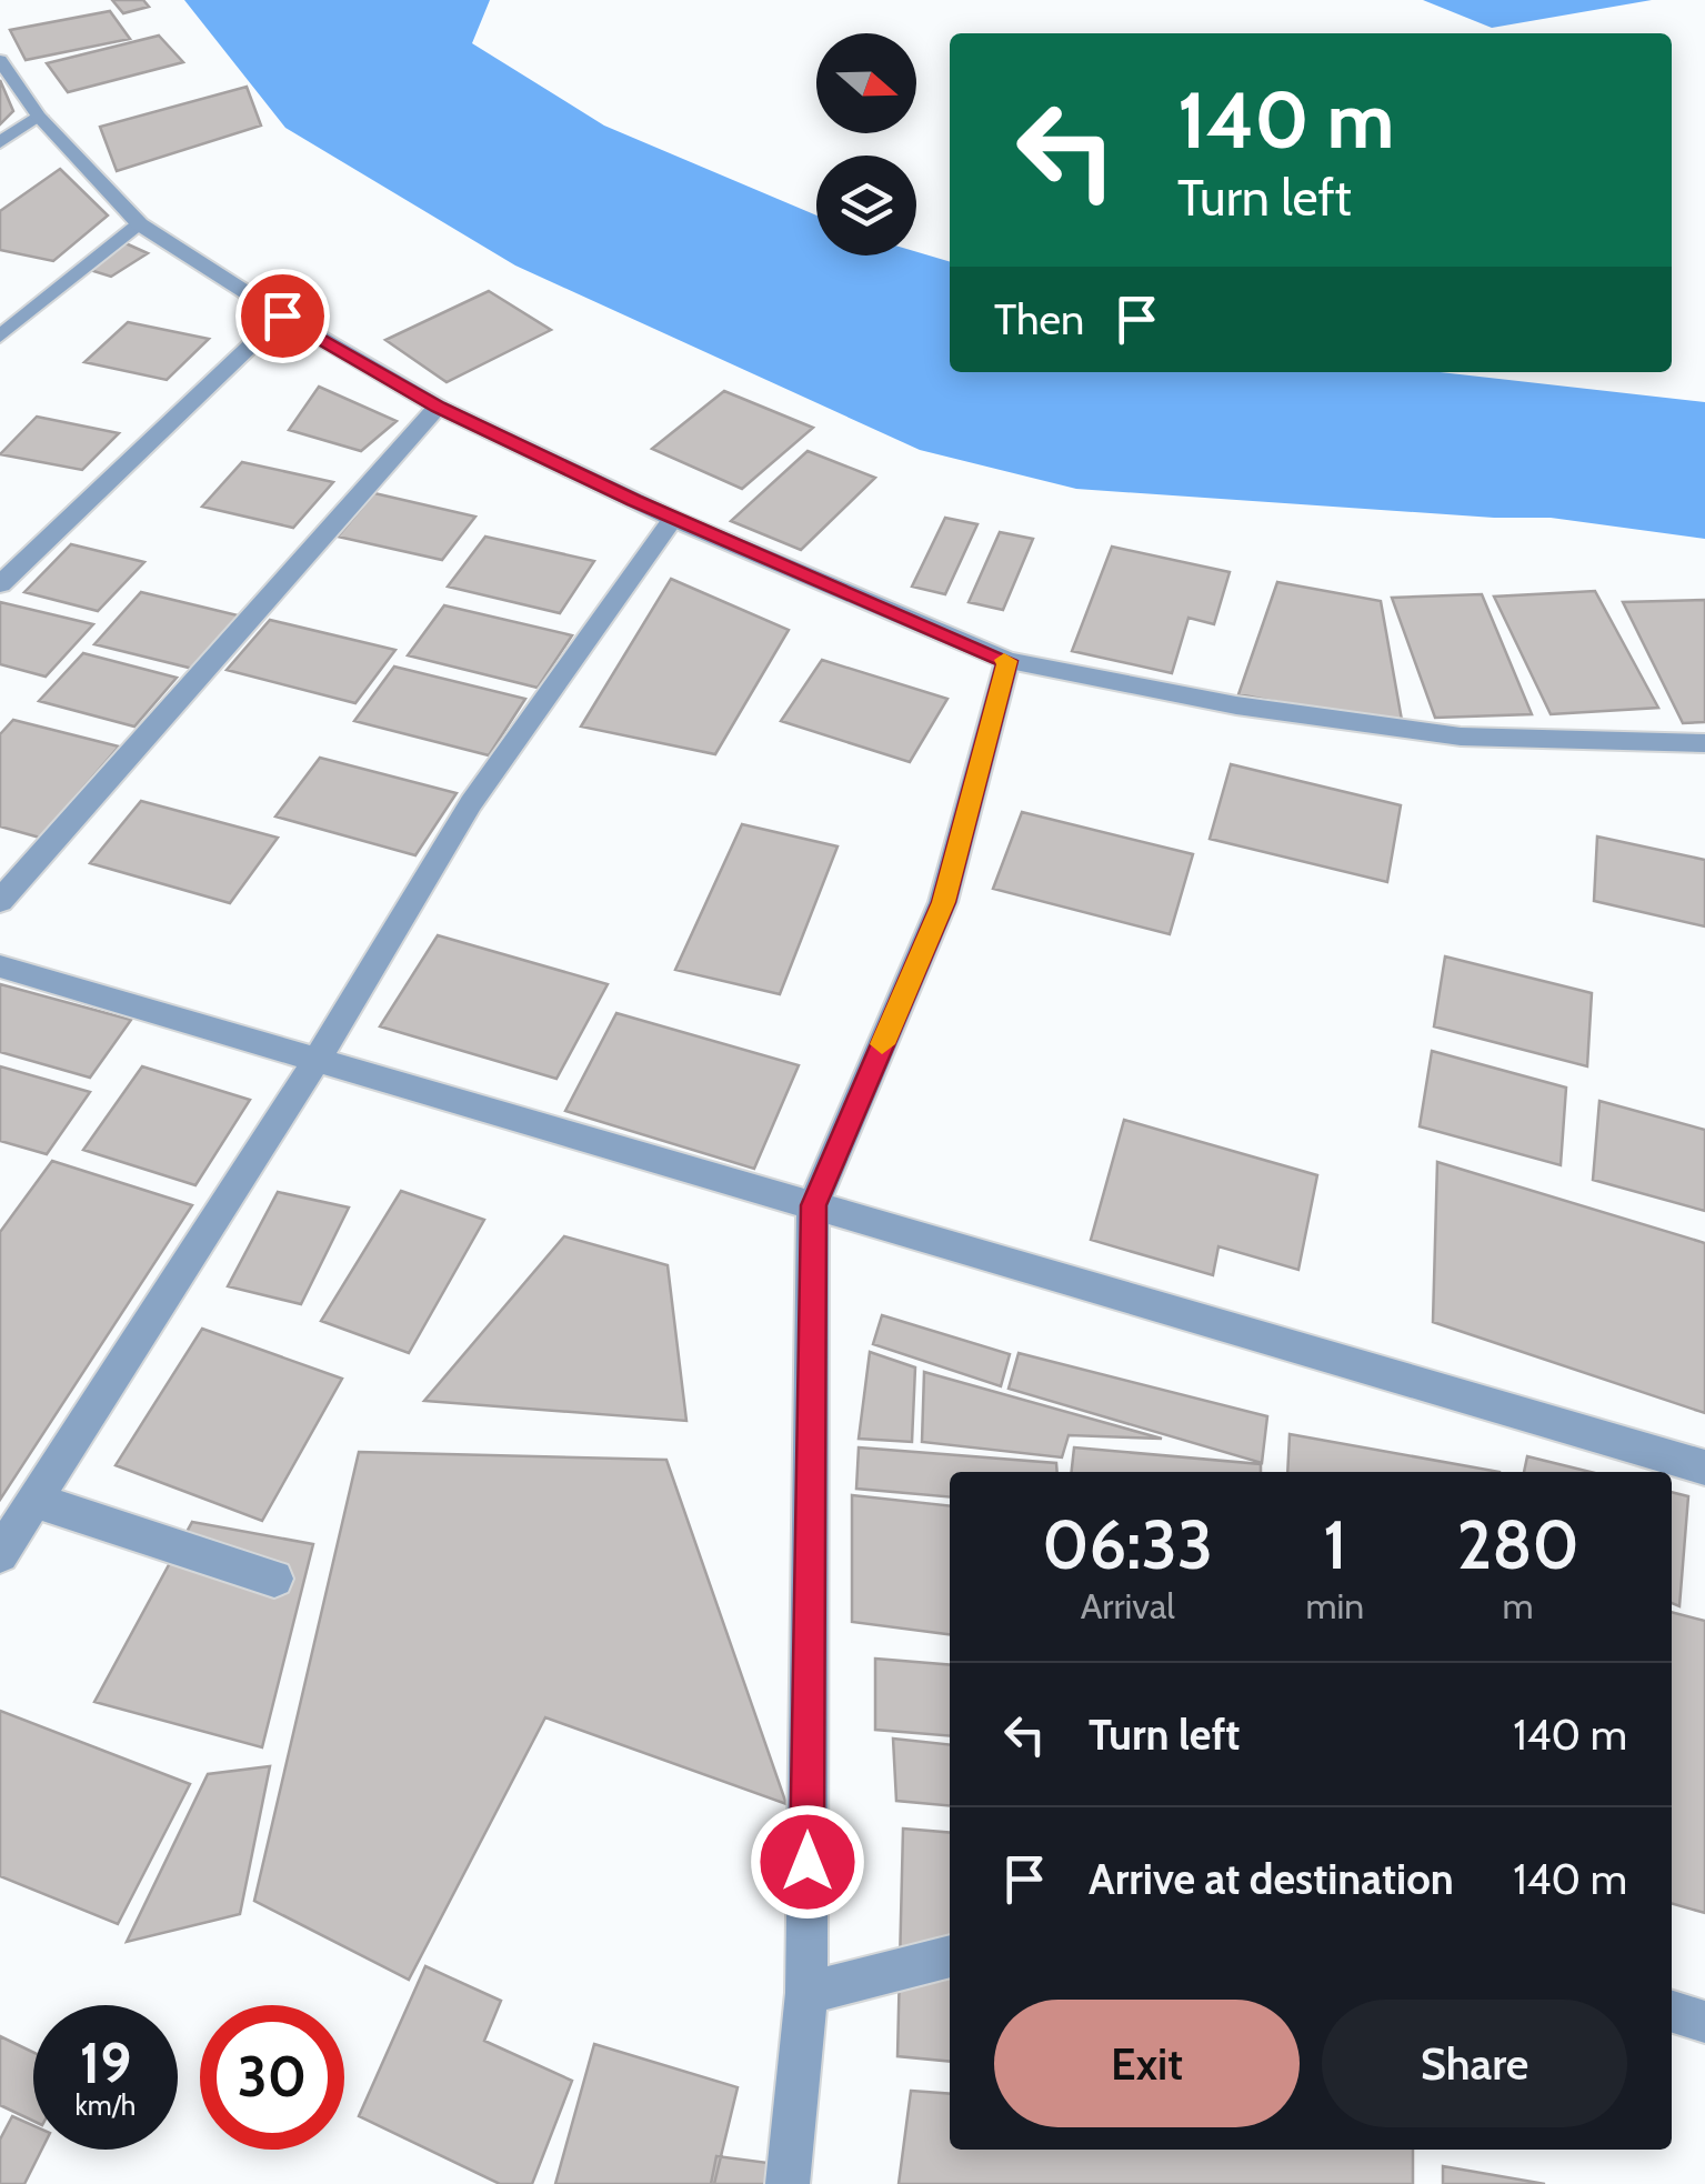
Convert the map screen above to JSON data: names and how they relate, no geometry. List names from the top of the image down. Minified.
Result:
{"north":"right","page":{"turn":["140 m","Turn left"],"then":"Then","eta":["06:33","Arrival","1","min","280","m"],"list":[{"name":"Turn left","value":"140 m"},{"name":"Arrive at destination","value":"140 m"}],"buttons":["Exit","Share"],"speed":"19 km/h","limit":"30"}}
